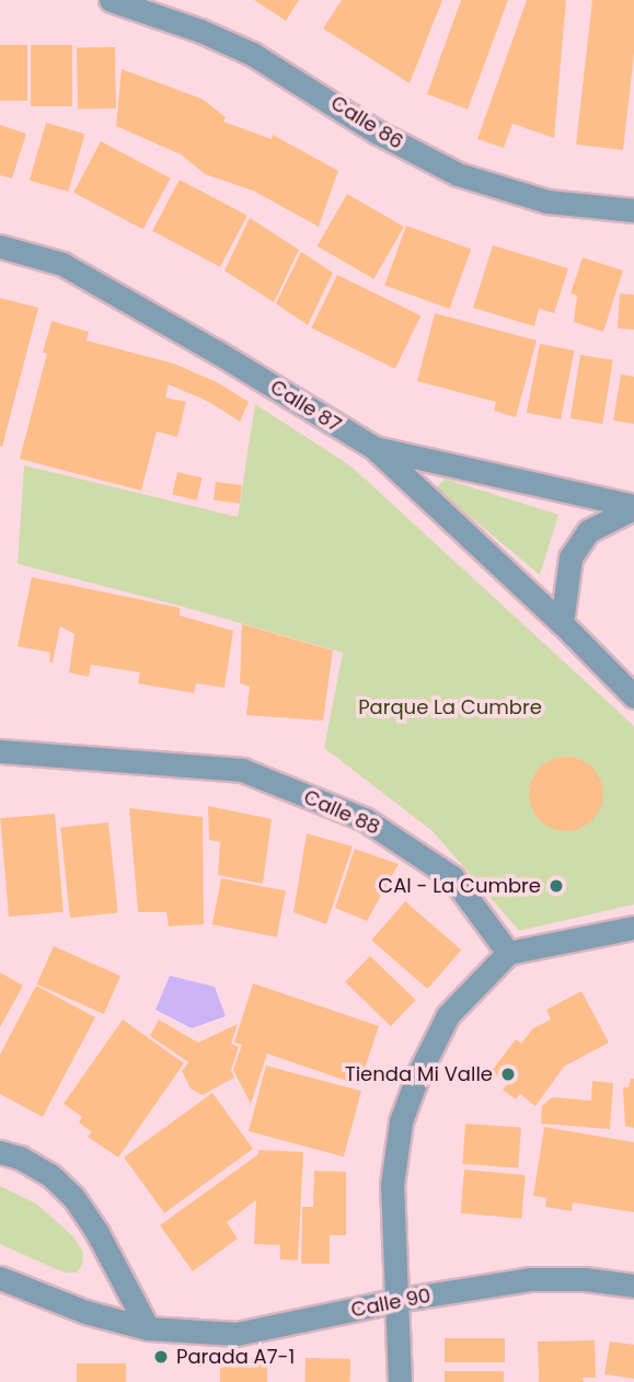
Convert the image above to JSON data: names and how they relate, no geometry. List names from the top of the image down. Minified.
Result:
{"streets":{"street":["Calle 86","Calle 87","Calle 88","Calle 90"]},"parks":["Parque La Cumbre"],"places":["CAI - La Cumbre","Tienda Mi Valle","Parada A7-1"]}
